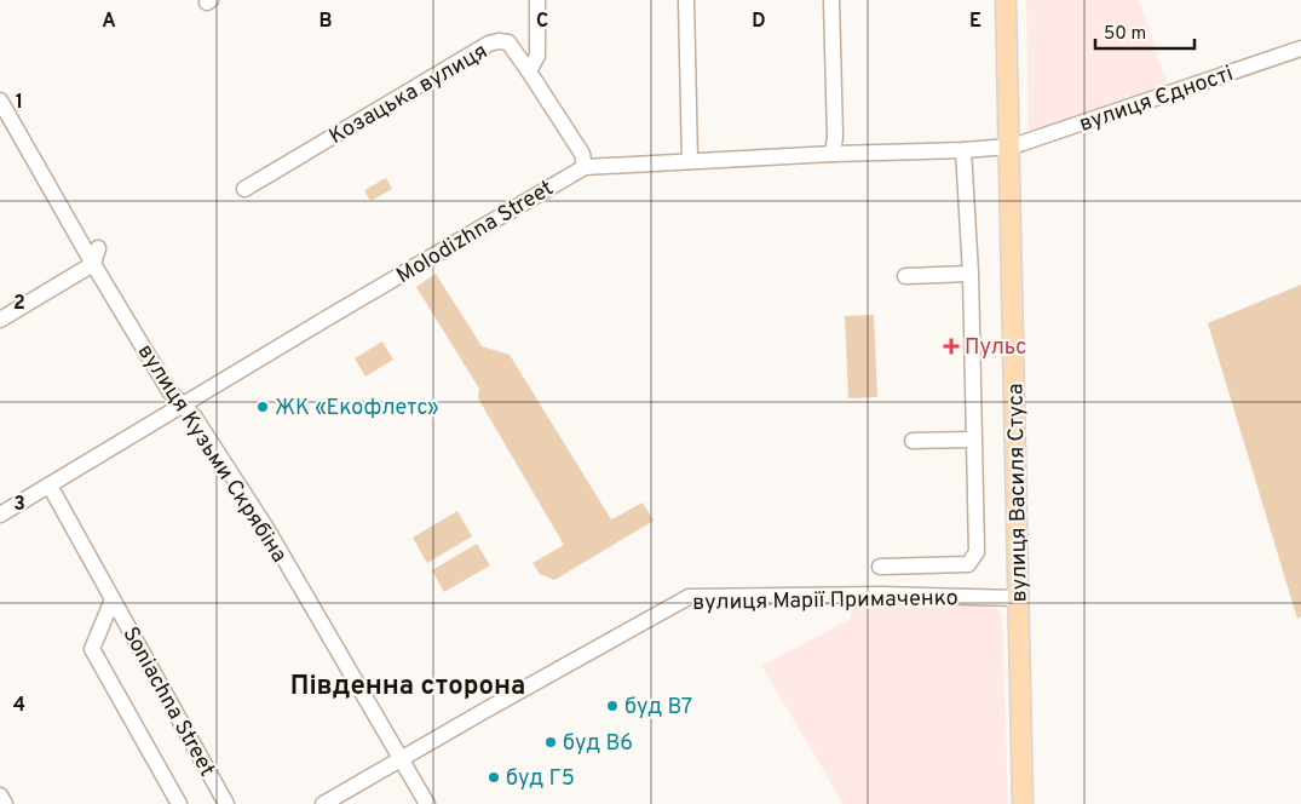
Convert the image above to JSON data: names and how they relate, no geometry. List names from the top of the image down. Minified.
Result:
{"streets":{"main road":["вулиця Василя Стуса"],"street":["Козацька вулиця","вулиця Єдності","Molodizhna Street","вулиця Кузьми Скрябіна","вулиця Марії Примаченко","Soniachna Street"]},"crossings":[["Козацька вулиця","Molodizhna Street"],["вулиця Єдності","Molodizhna Street"],["вулиця Єдності","вулиця Василя Стуса"],["Molodizhna Street","вулиця Кузьми Скрябіна"],["Molodizhna Street","вулиця Василя Стуса"],["Molodizhna Street","Soniachna Street"],["вулиця Кузьми Скрябіна","вулиця Марії Примаченко"],["вулиця Василя Стуса","вулиця Марії Примаченко"]],"districts":["Південна сторона"],"places":{"health":["Пульс"],"other":["ЖК «Екофлетс»","буд В7","буд В6","буд Г5"]},"scale_bar":"50 m","grid":{"columns":["A","B","C","D","E"],"rows":["1","2","3","4"]}}
